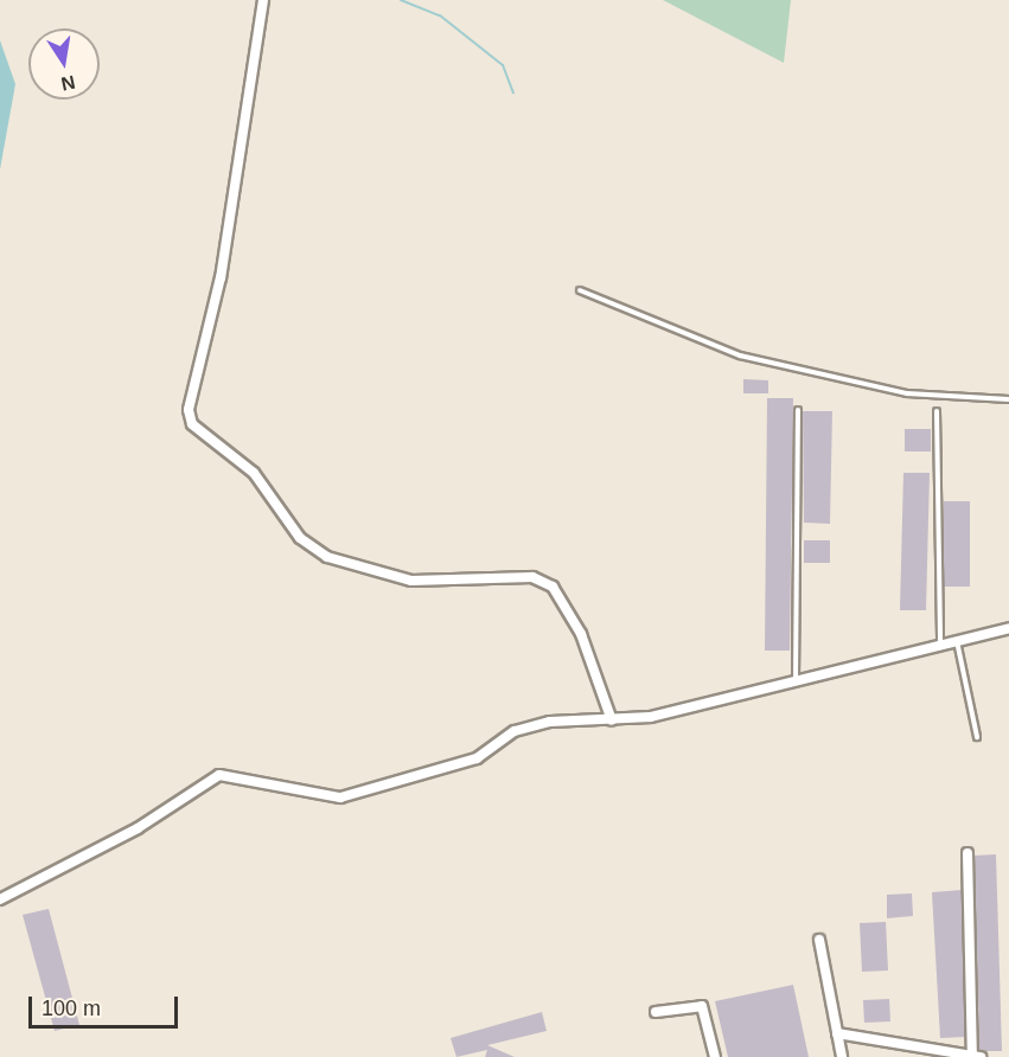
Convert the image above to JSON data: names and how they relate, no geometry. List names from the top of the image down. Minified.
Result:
{"scale_bar":"100 m","north":"bottom"}
